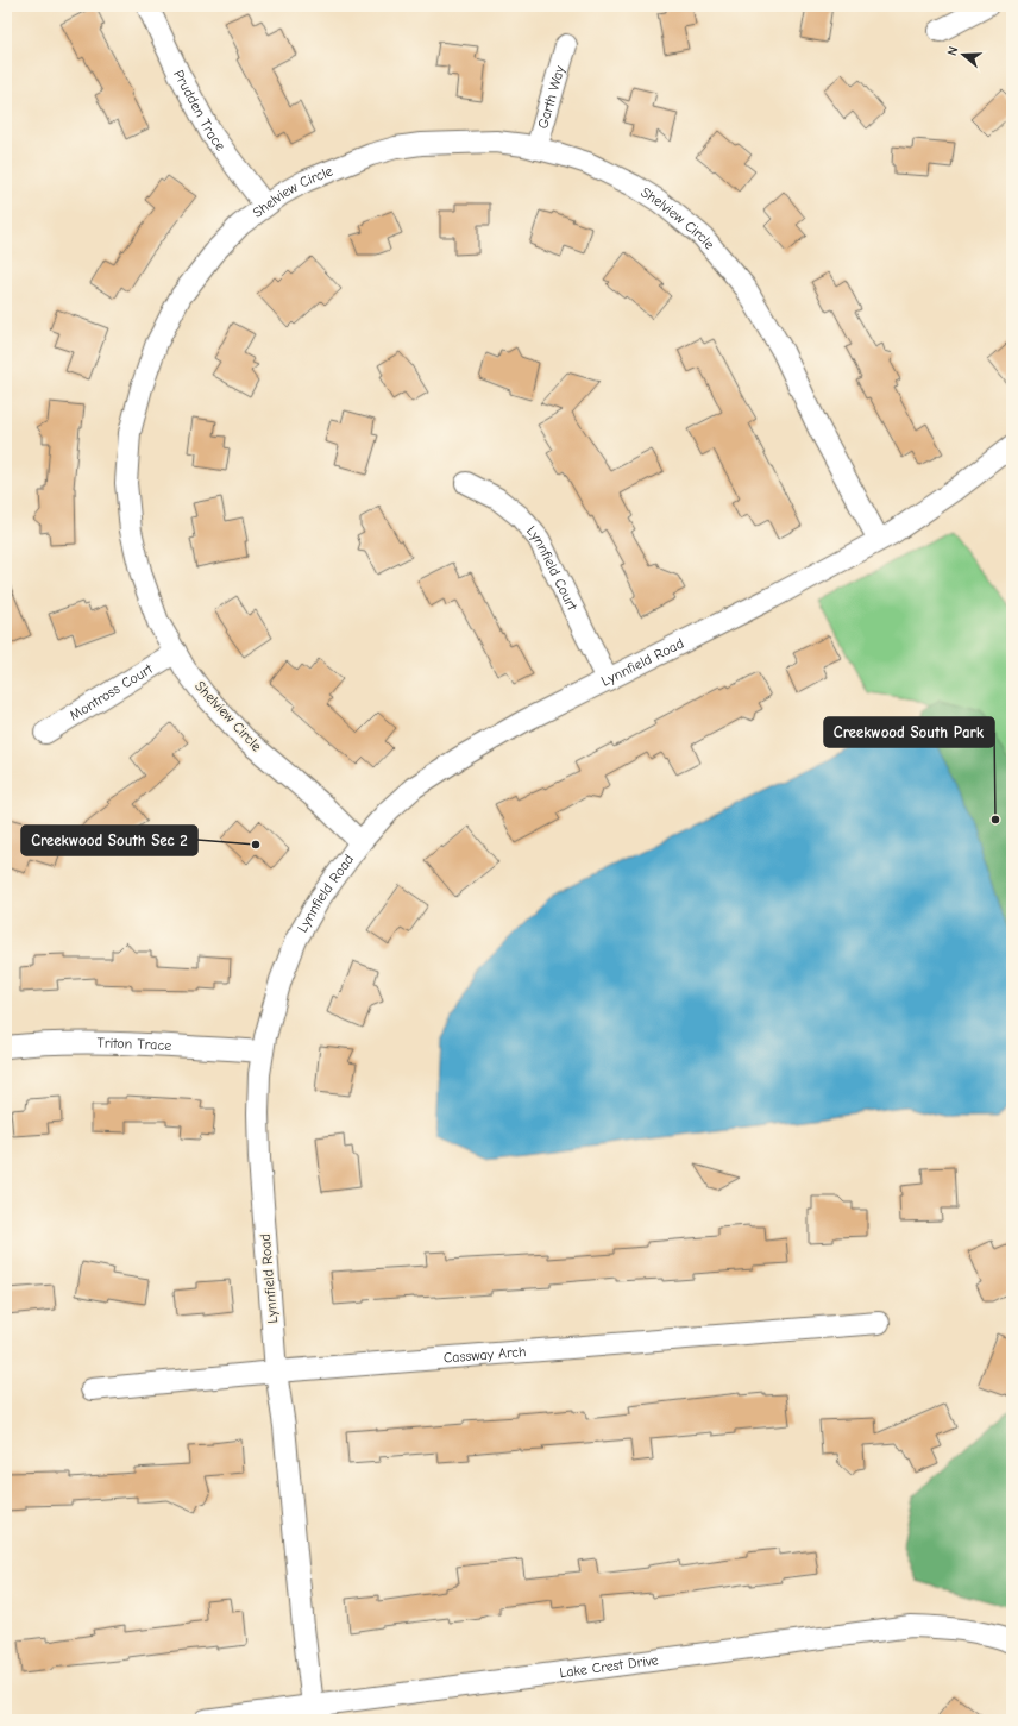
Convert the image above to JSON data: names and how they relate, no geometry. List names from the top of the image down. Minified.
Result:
{"streets":{"street":["Garth Way","Prudden Trace","Shelview Circle","Lynnfield Court","Lynnfield Road","Montross Court","Triton Trace","Cassway Arch","Lake Crest Drive"]},"crossings":[["Garth Way","Shelview Circle"],["Prudden Trace","Shelview Circle"],["Shelview Circle","Lynnfield Road"],["Shelview Circle","Montross Court"],["Lynnfield Court","Lynnfield Road"],["Lynnfield Road","Triton Trace"],["Lynnfield Road","Cassway Arch"],["Lynnfield Road","Lake Crest Drive"]],"places":["Creekwood South Park","Creekwood South Sec 2"],"north":"left"}
